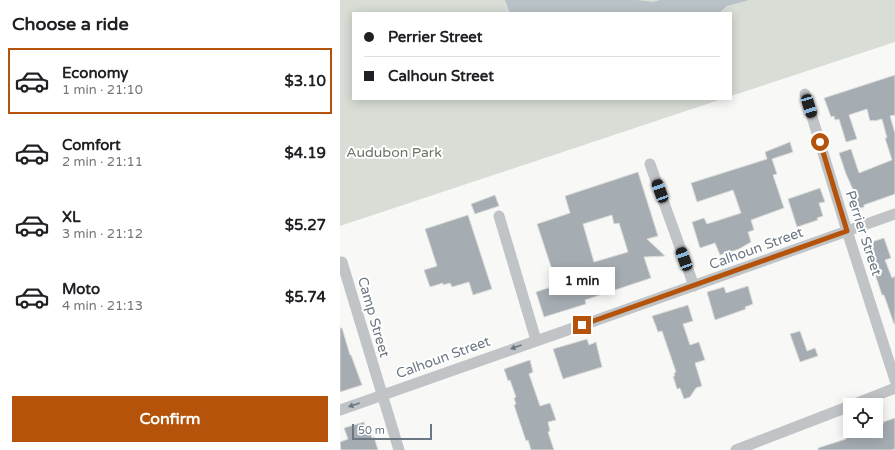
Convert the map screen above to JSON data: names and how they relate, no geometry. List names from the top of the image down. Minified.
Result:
{"streets":{"street":["Perrier Street","Calhoun Street","Camp Street"]},"crossings":[["Perrier Street","Calhoun Street"],["Calhoun Street","Camp Street"]],"one_way":["Calhoun Street"],"parks":["Audubon Park"],"scale_bar":"50 m","page":{"heading":"Choose a ride","banner":["Perrier Street","Calhoun Street"],"list":[{"name":"Economy","note":"1 min · 21:10","value":"$3.10"},{"name":"Comfort","note":"2 min · 21:11","value":"$4.19"},{"name":"XL","note":"3 min · 21:12","value":"$5.27"},{"name":"Moto","note":"4 min · 21:13","value":"$5.74"}],"bubble":"1 min","buttons":"Confirm","scale":"50 m"}}
